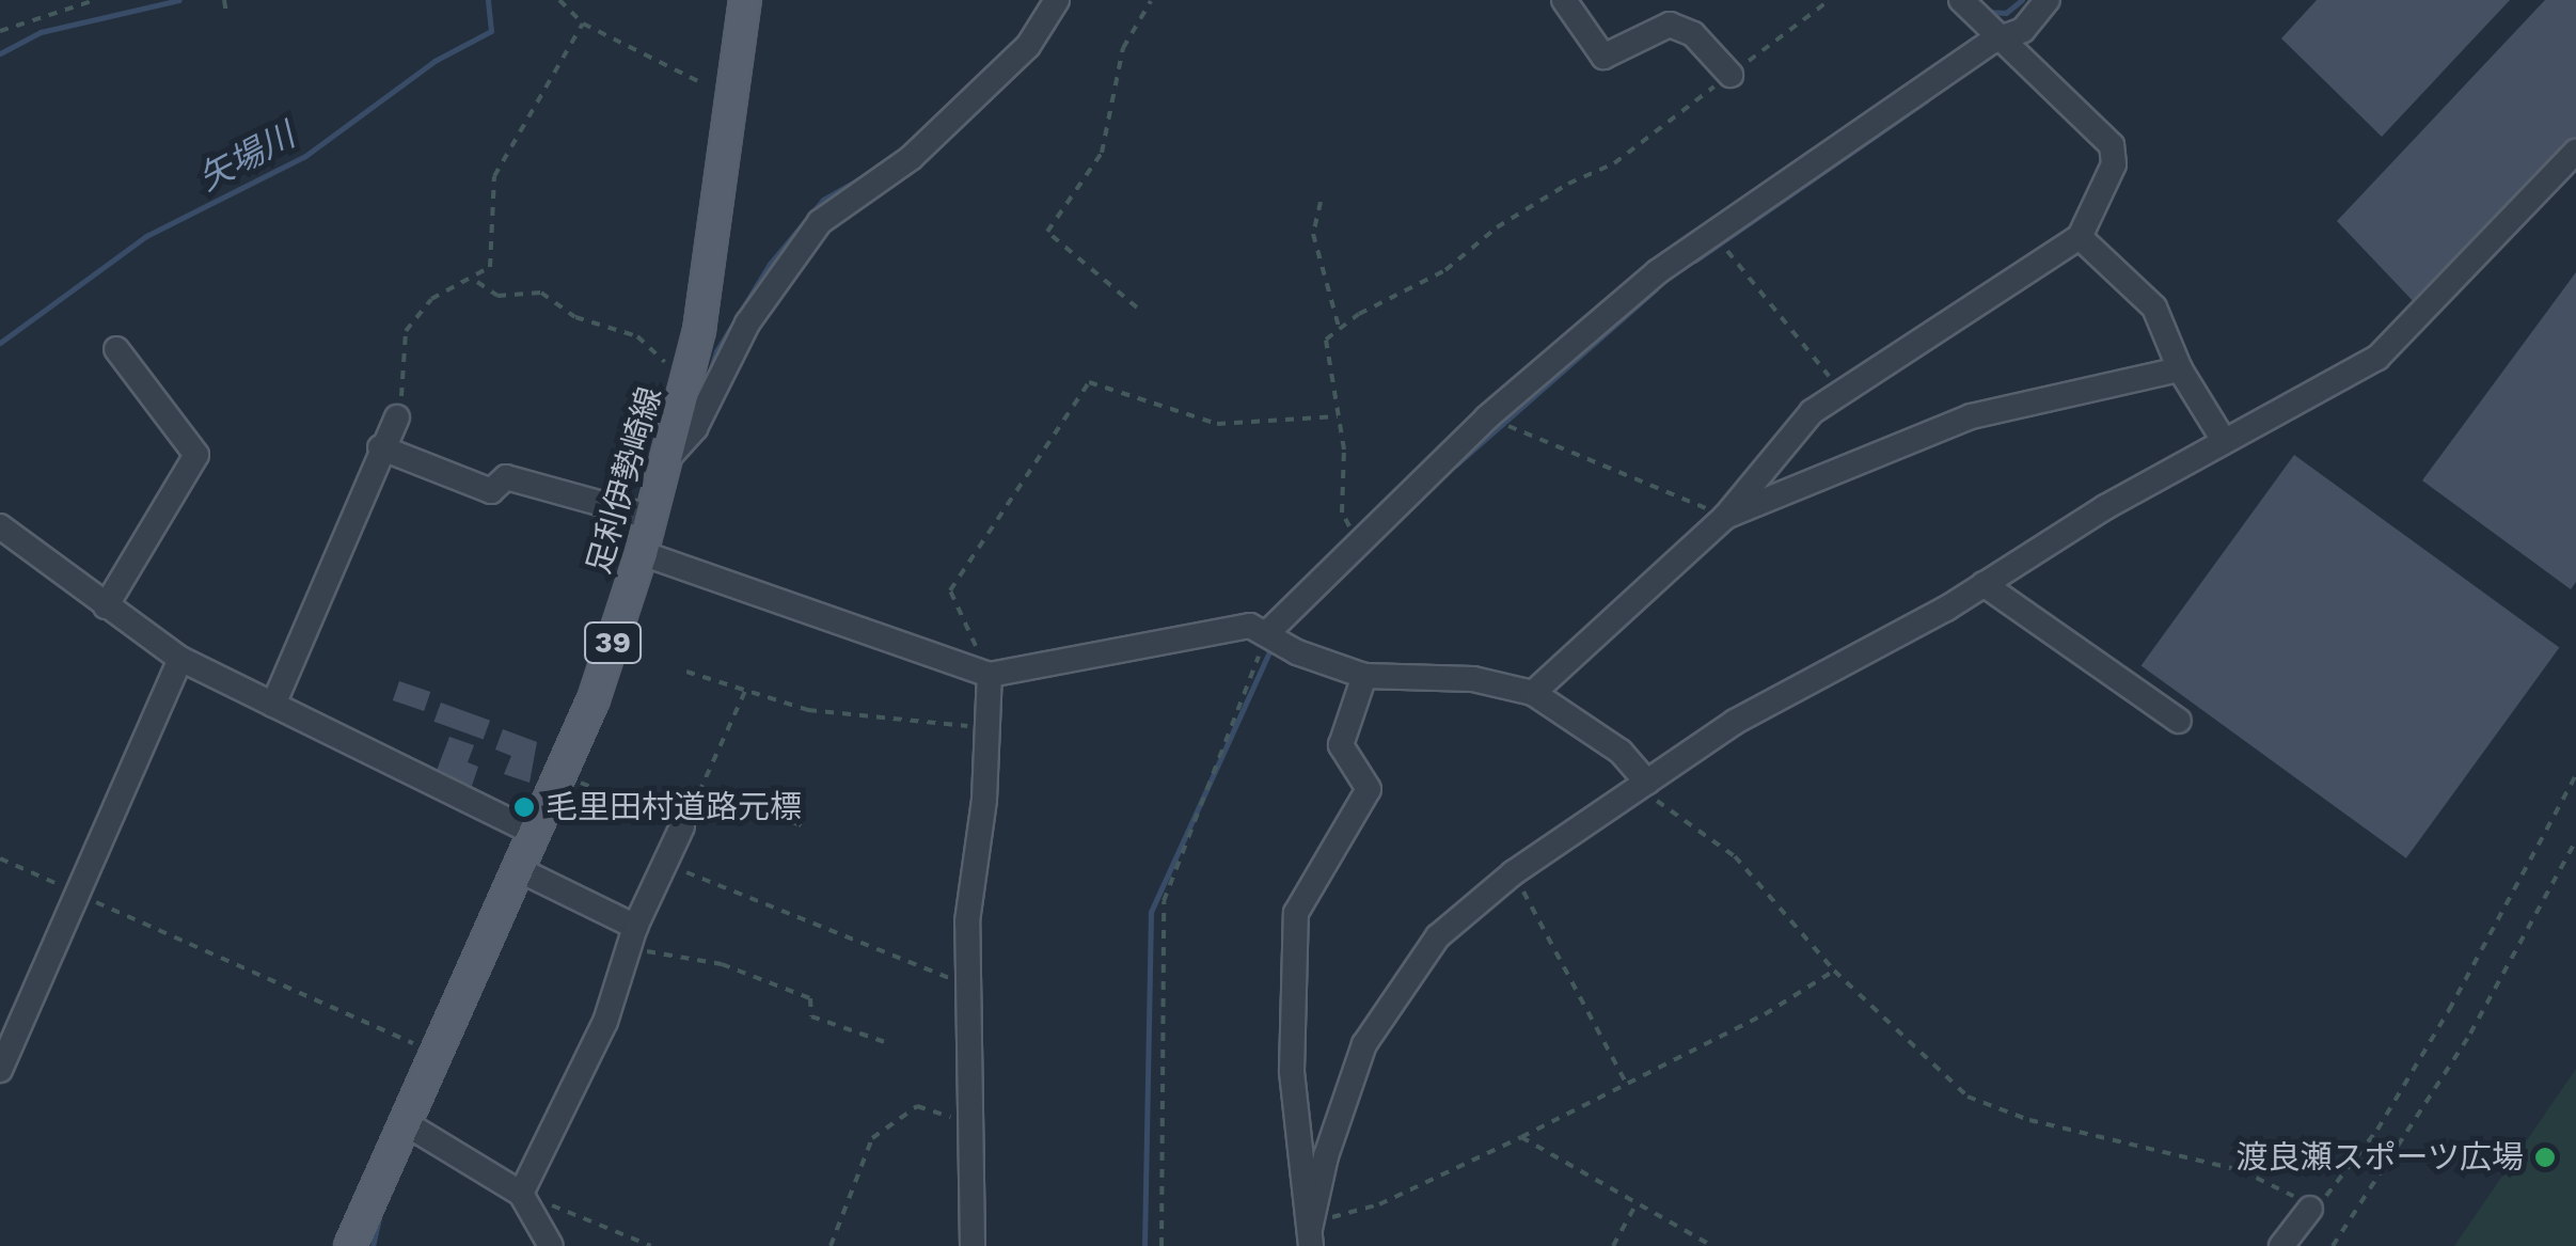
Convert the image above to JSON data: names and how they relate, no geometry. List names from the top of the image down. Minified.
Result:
{"streets":{"main road":["足利伊勢崎線","39"]},"water":["矢場川"],"places":["毛里田村道路元標","渡良瀬スポーツ広場"]}
